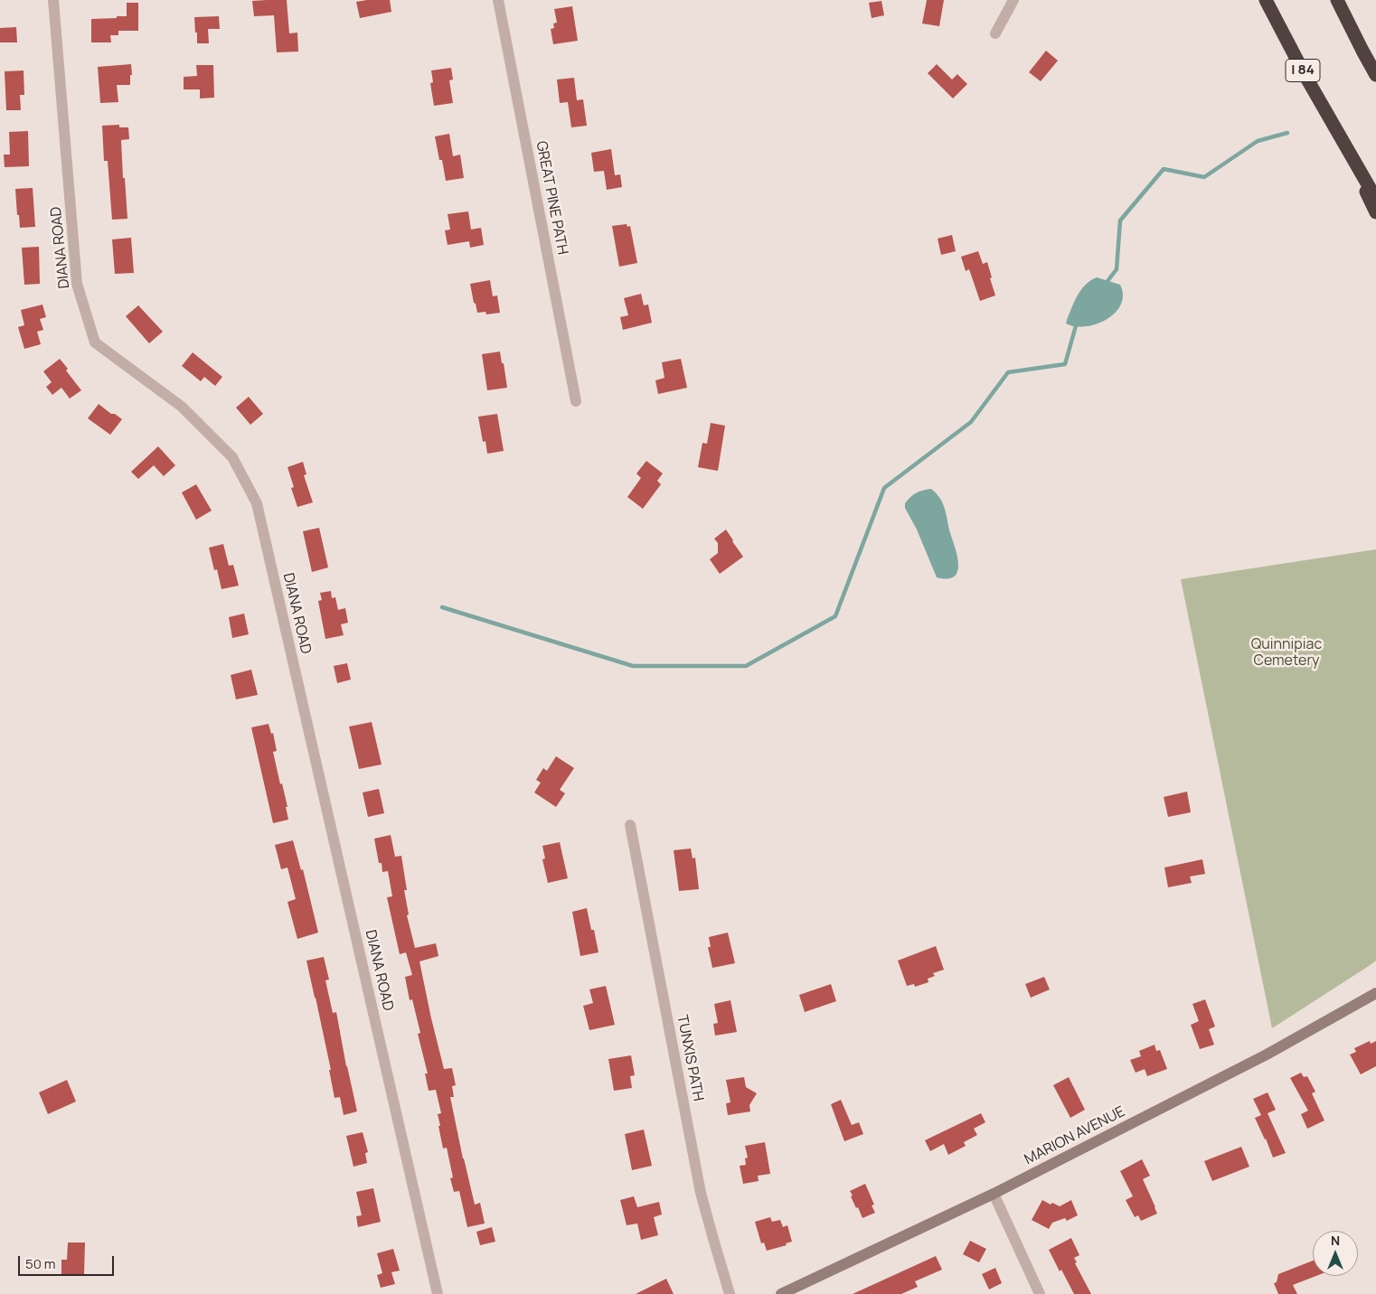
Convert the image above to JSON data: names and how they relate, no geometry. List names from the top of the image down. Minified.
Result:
{"streets":{"highway":["I 84"],"main road":["MARION AVENUE"],"street":["GREAT PINE PATH","DIANA ROAD","TUNXIS PATH"]},"parks":["Quinnipiac Cemetery"],"scale_bar":"50 m","north":"top"}
